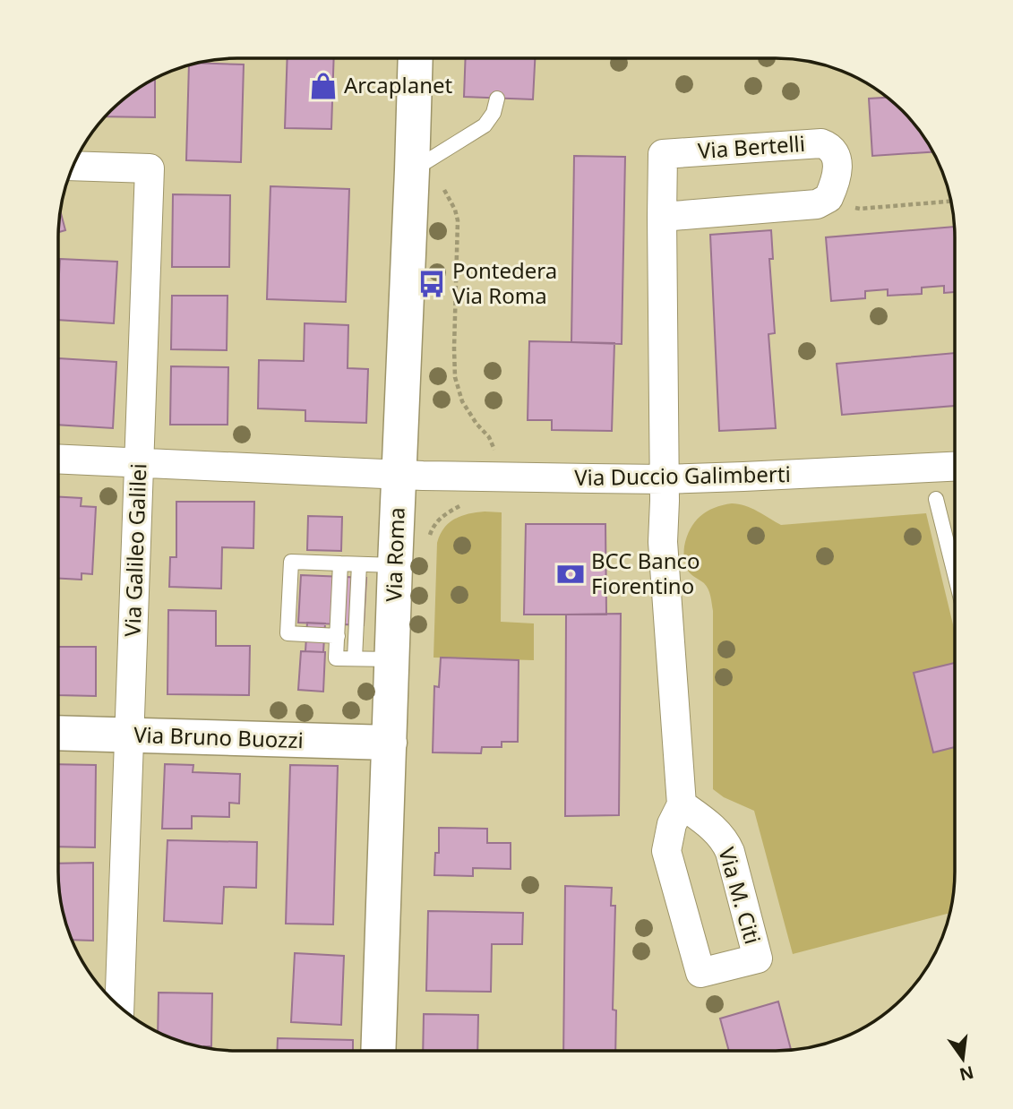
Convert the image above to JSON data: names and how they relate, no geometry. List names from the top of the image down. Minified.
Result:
{"streets":{"street":["Via Bertelli","Via Duccio Galimberti","Via Galileo Galilei","Via Roma","Via Bruno Buozzi","Via M. Citi"]},"crossings":[["Via Bertelli","Via Duccio Galimberti"],["Via Bertelli","Via M. Citi"],["Via Duccio Galimberti","Via Galileo Galilei"],["Via Duccio Galimberti","Via Roma"],["Via Duccio Galimberti","Via M. Citi"],["Via Galileo Galilei","Via Bruno Buozzi"],["Via Roma","Via Bruno Buozzi"]],"places":{"shop":["Arcaplanet"],"bus stop":["Pontedera Via Roma"],"bank":["BCC Banco Fiorentino"]},"north":"bottom"}
